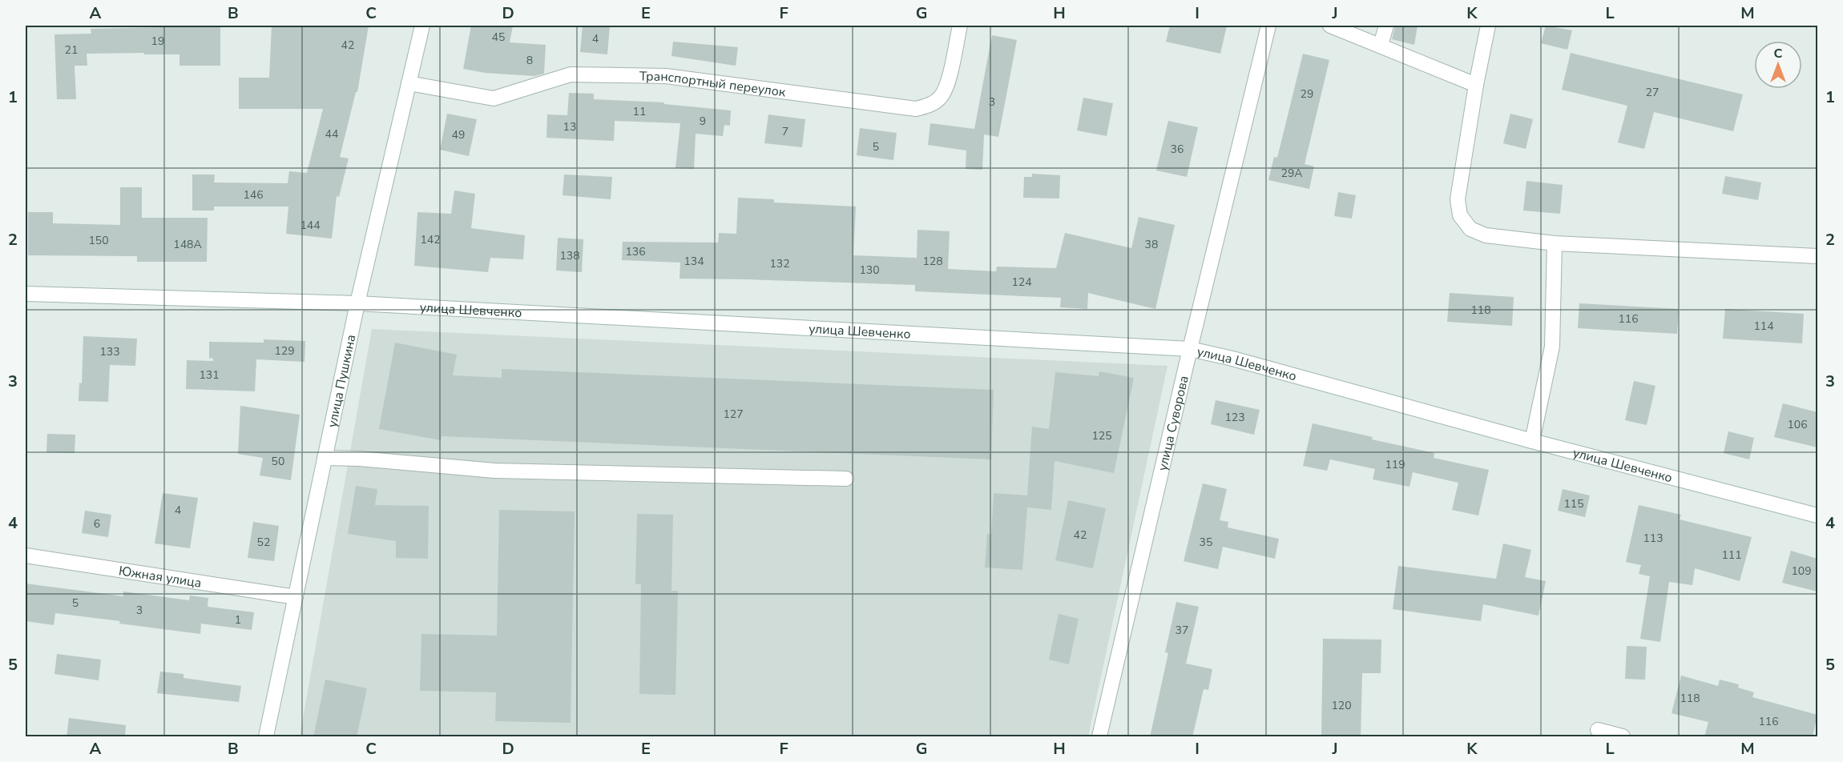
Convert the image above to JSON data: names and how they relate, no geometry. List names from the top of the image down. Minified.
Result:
{"streets":{"street":["Транспортный переулок","улица Шевченко","улица Пушкина","улица Суворова","Южная улица"]},"crossings":[["Транспортный переулок","улица Пушкина"],["улица Шевченко","улица Пушкина"],["улица Шевченко","улица Суворова"],["улица Пушкина","Южная улица"]],"house_numbers":["45","4","19","42","21","8","27","29","3","11","9","13","7","44","49","5","36","29А","146","144","142","150","148А","38","136","138","134","128","132","130","124","118","116","114","129","133","131","127","123","106","125","50","119","115","4","6","42","113","52","35","111","109","5","3","1","37","118","120","116"],"north":"top","grid":{"columns":["A","B","C","D","E","F","G","H","I","J","K","L","M"],"rows":["1","2","3","4","5"]}}
